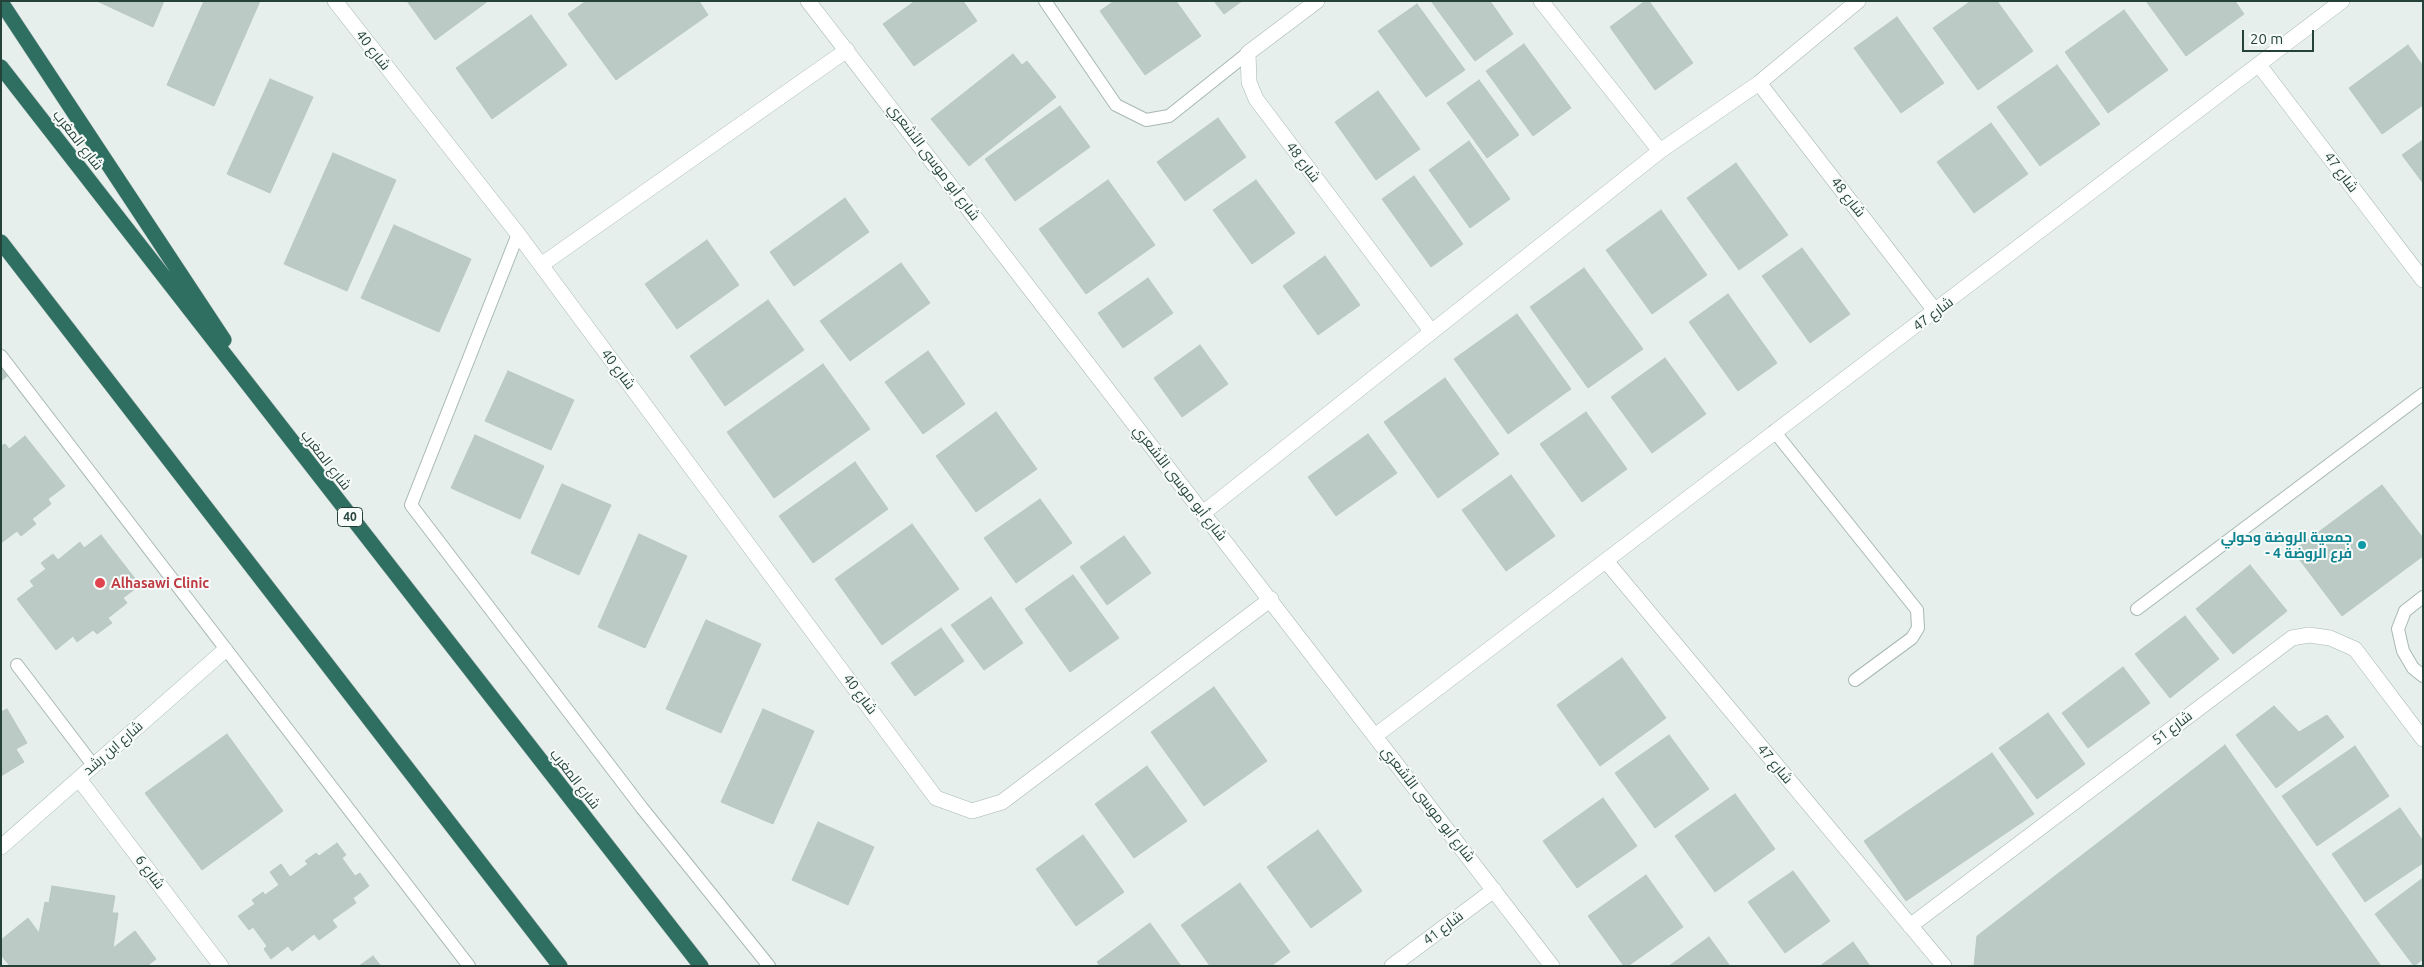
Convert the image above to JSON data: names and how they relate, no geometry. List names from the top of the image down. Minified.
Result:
{"streets":{"highway":["شارع المغرب","40"],"street":["شارع 40","شارع أبو موسى الأشعري","شارع 48","شارع 47","شارع 51","شارع ابن رشد","شارع 6","شارع 41"]},"crossings":[["شارع 40","شارع أبو موسى الأشعري"],["شارع أبو موسى الأشعري","شارع 47"],["شارع أبو موسى الأشعري","شارع 41"],["شارع 48","شارع 47"],["شارع 47","شارع 51"],["شارع ابن رشد","شارع 6"]],"places":["جمعية الروضة وحولي - فرع الروضة 4","Alhasawi Clinic"],"scale_bar":"20 m"}
